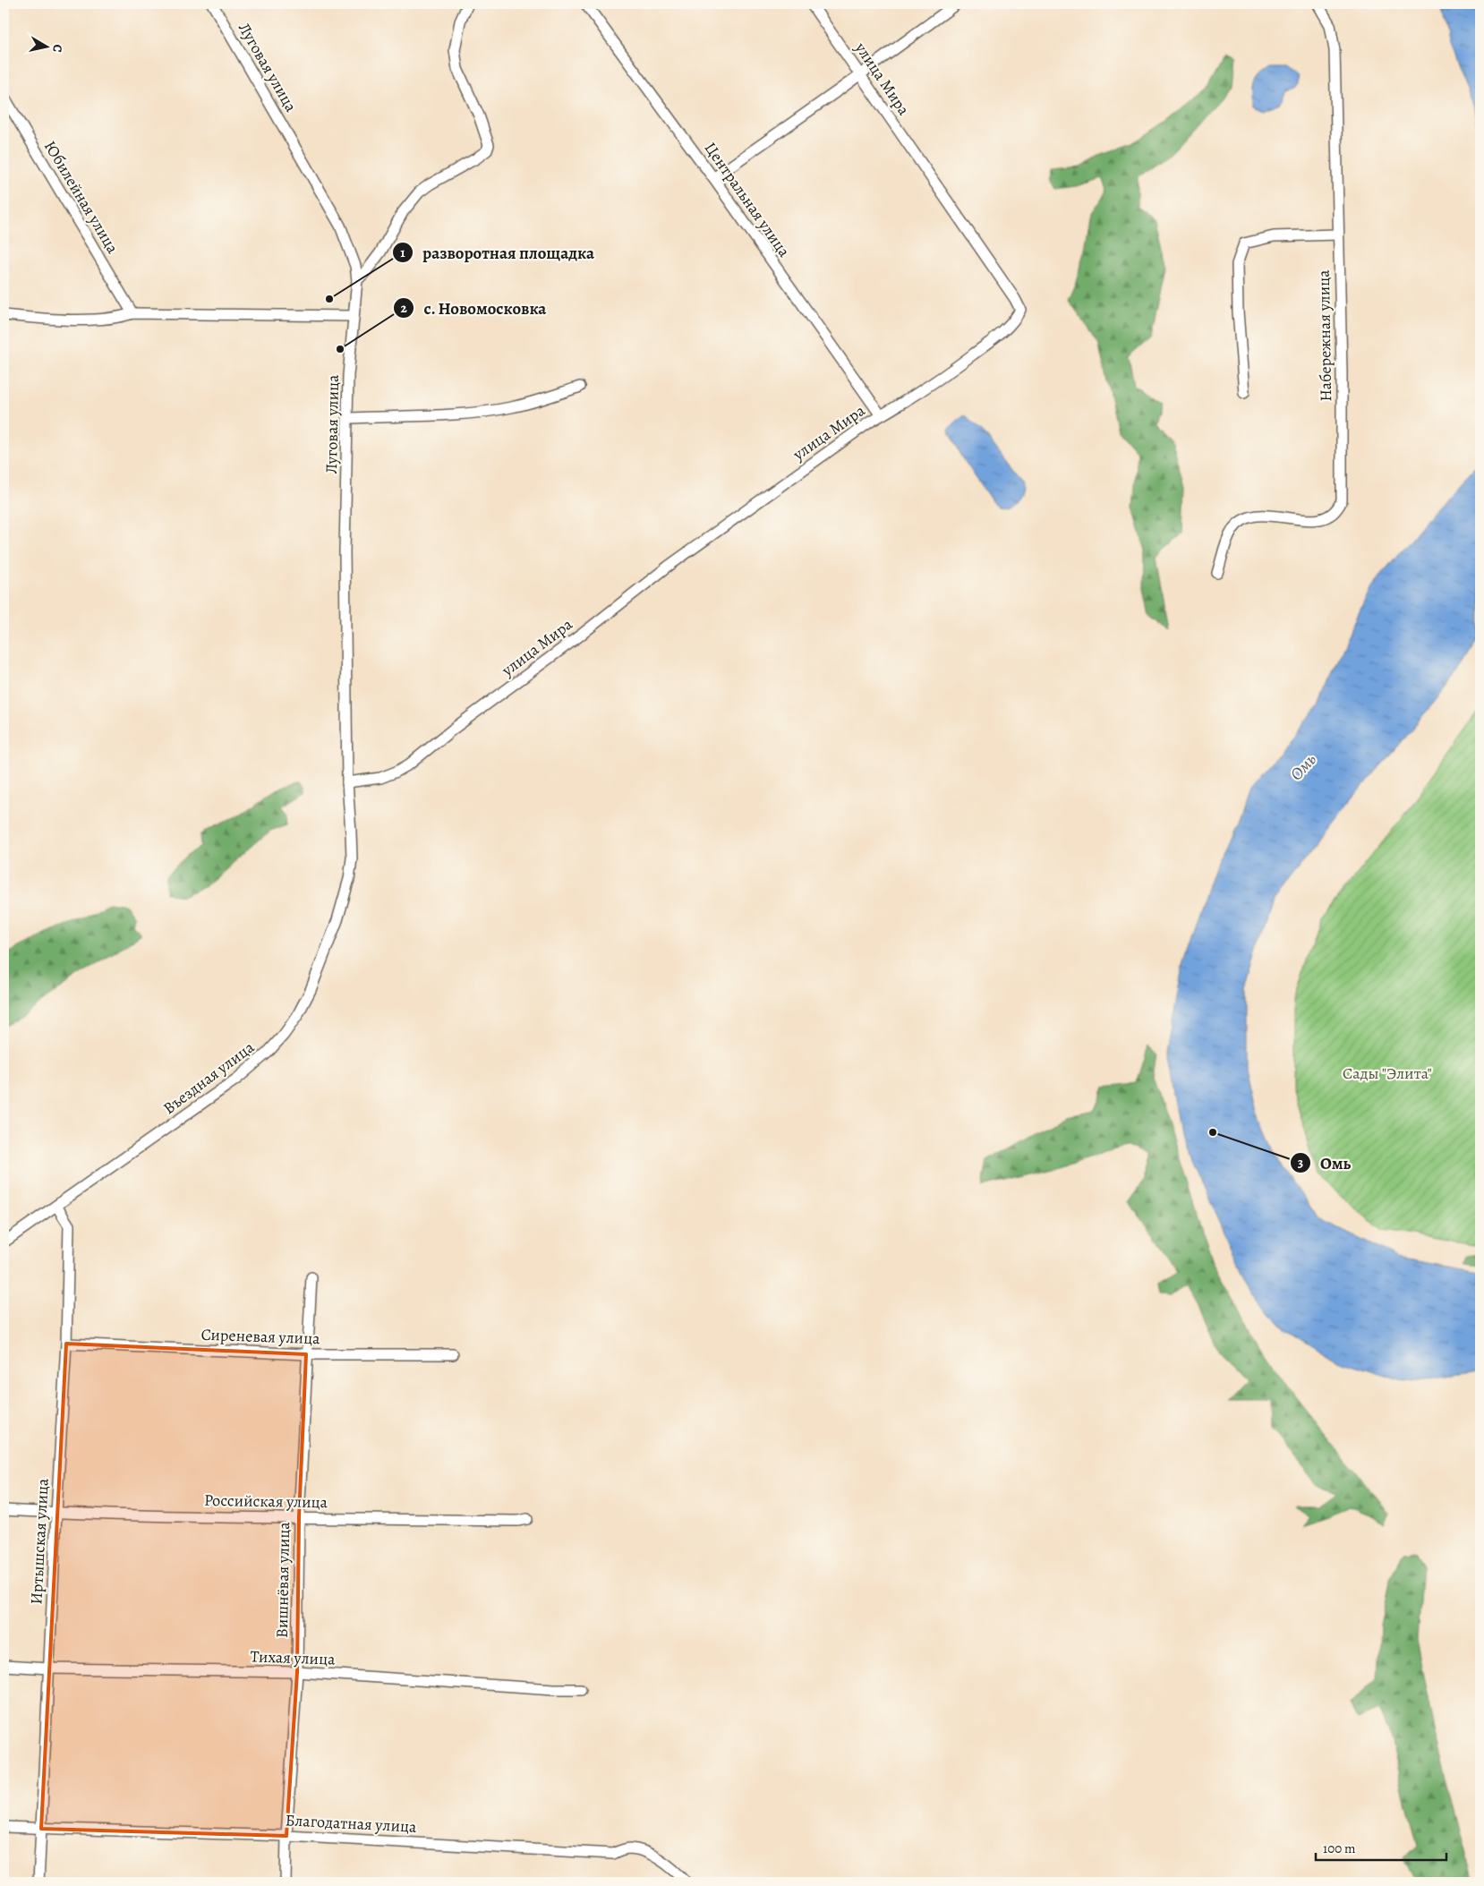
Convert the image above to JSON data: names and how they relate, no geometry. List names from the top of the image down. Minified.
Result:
{"streets":{"street":["Луговая улица","улица Мира","Юбилейная улица","Центральная улица","Набережная улица","Въездная улица","Сиреневая улица","Российская улица","Иртышская улица","Вишнёвая улица","Тихая улица","Благодатная улица"]},"crossings":[["Луговая улица","улица Мира"],["Луговая улица","Въездная улица"],["улица Мира","Центральная улица"],["улица Мира","Въездная улица"],["Въездная улица","Иртышская улица"],["Сиреневая улица","Иртышская улица"],["Сиреневая улица","Вишнёвая улица"],["Российская улица","Иртышская улица"],["Российская улица","Вишнёвая улица"],["Иртышская улица","Тихая улица"],["Иртышская улица","Благодатная улица"],["Вишнёвая улица","Тихая улица"],["Вишнёвая улица","Благодатная улица"]],"water":["Омь"],"parks":["Сады \"Элита\""],"places":["разворотная площадка","с. Новомосковка","Омь"],"scale_bar":"100 m","north":"right"}
